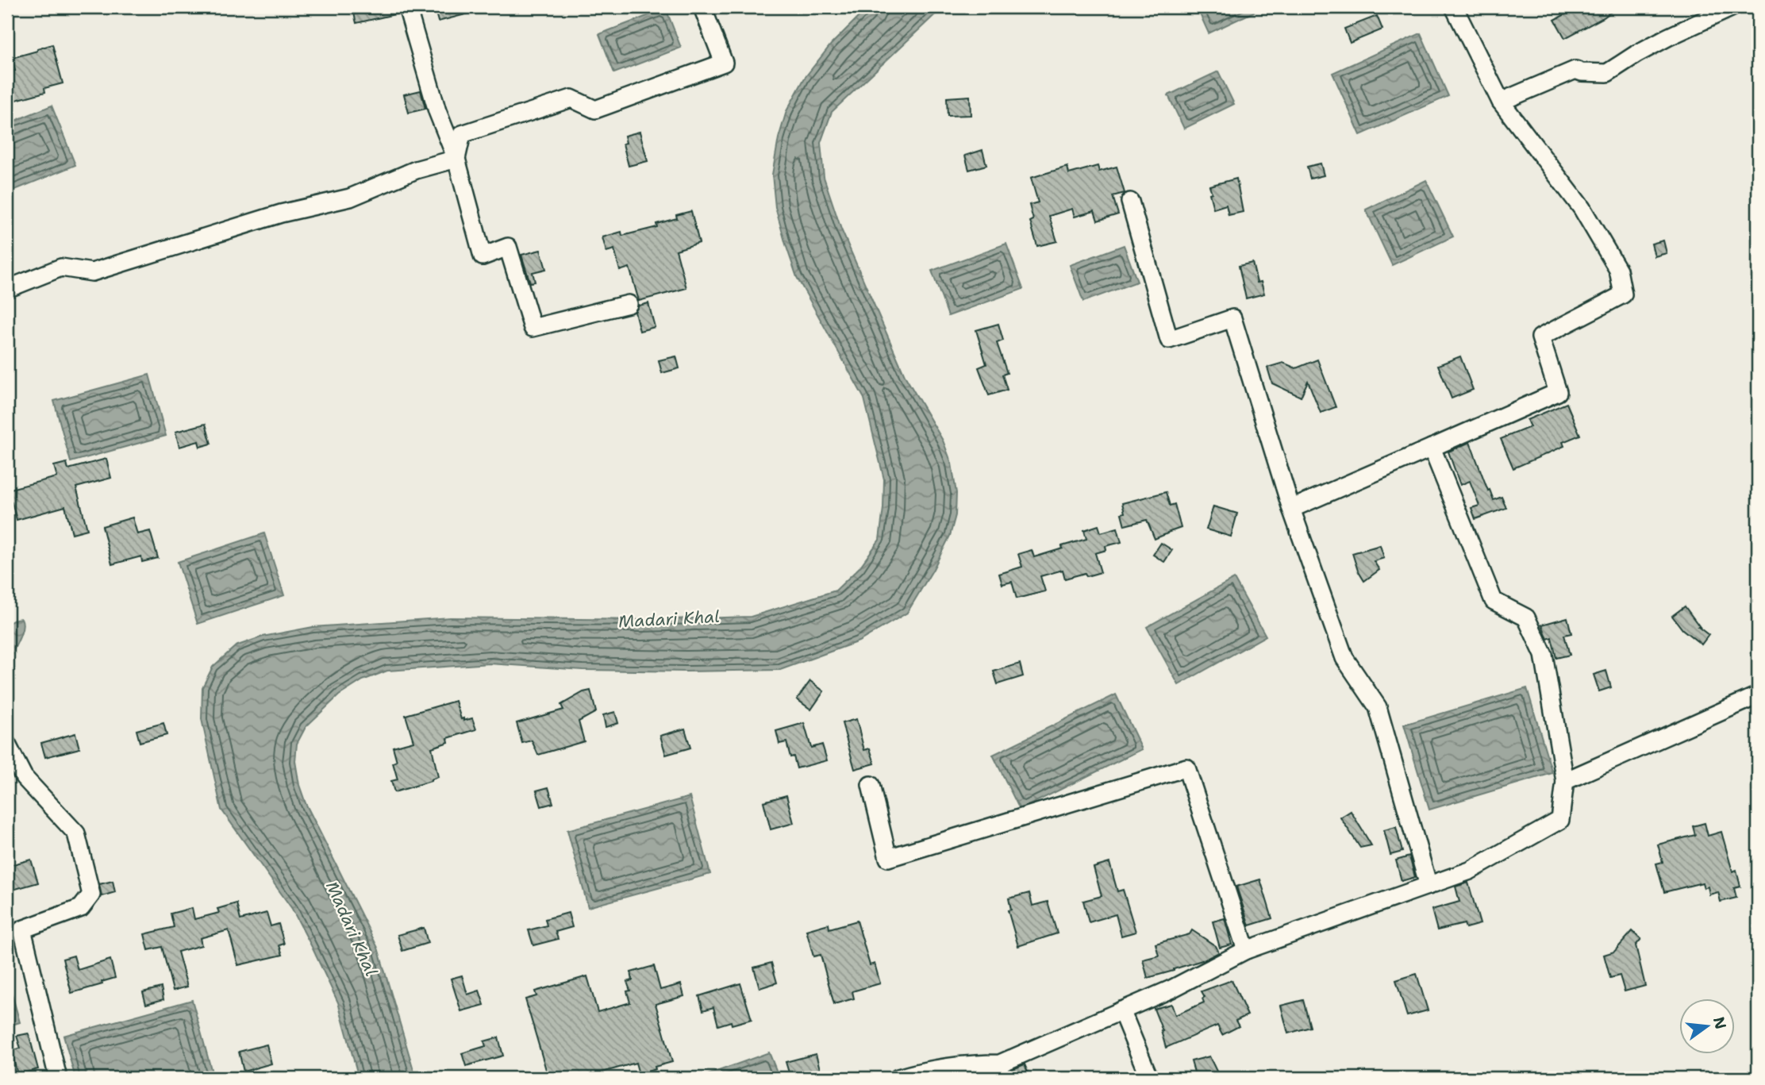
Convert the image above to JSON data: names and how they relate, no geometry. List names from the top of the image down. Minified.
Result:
{"water":["Madari Khal"],"north":"right"}
